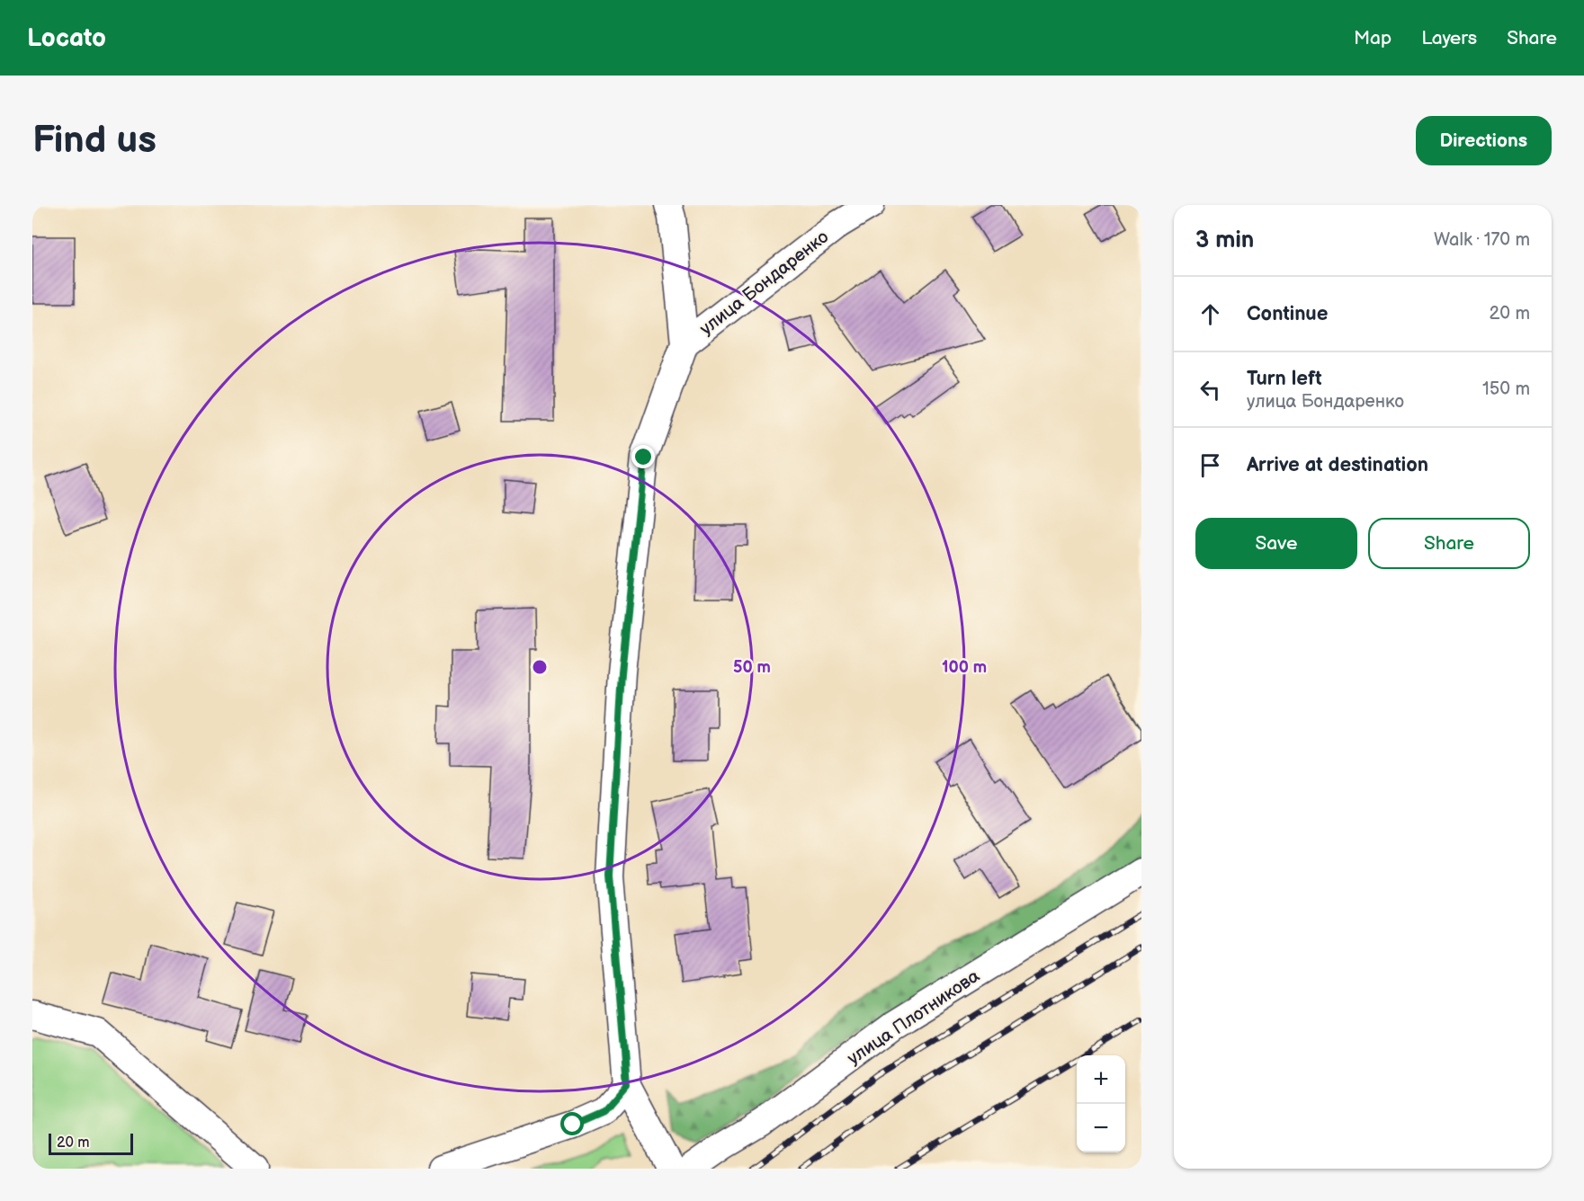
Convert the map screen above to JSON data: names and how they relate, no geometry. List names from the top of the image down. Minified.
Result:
{"streets":{"street":["улица Бондаренко","улица Плотникова"]},"scale_bar":"20 m","page":{"header":"Locato","nav":["Map","Layers","Share"],"buttons":["Directions",["Save","Share"]],"title":"Find us","heading":["3 min","Walk · 170 m"],"list":[["Continue","20 m"],["Turn left","улица Бондаренко","150 m"],"Arrive at destination"],"map_buttons":["+","−"],"scale":"20 m"},"rings":["50 m","100 m"]}
